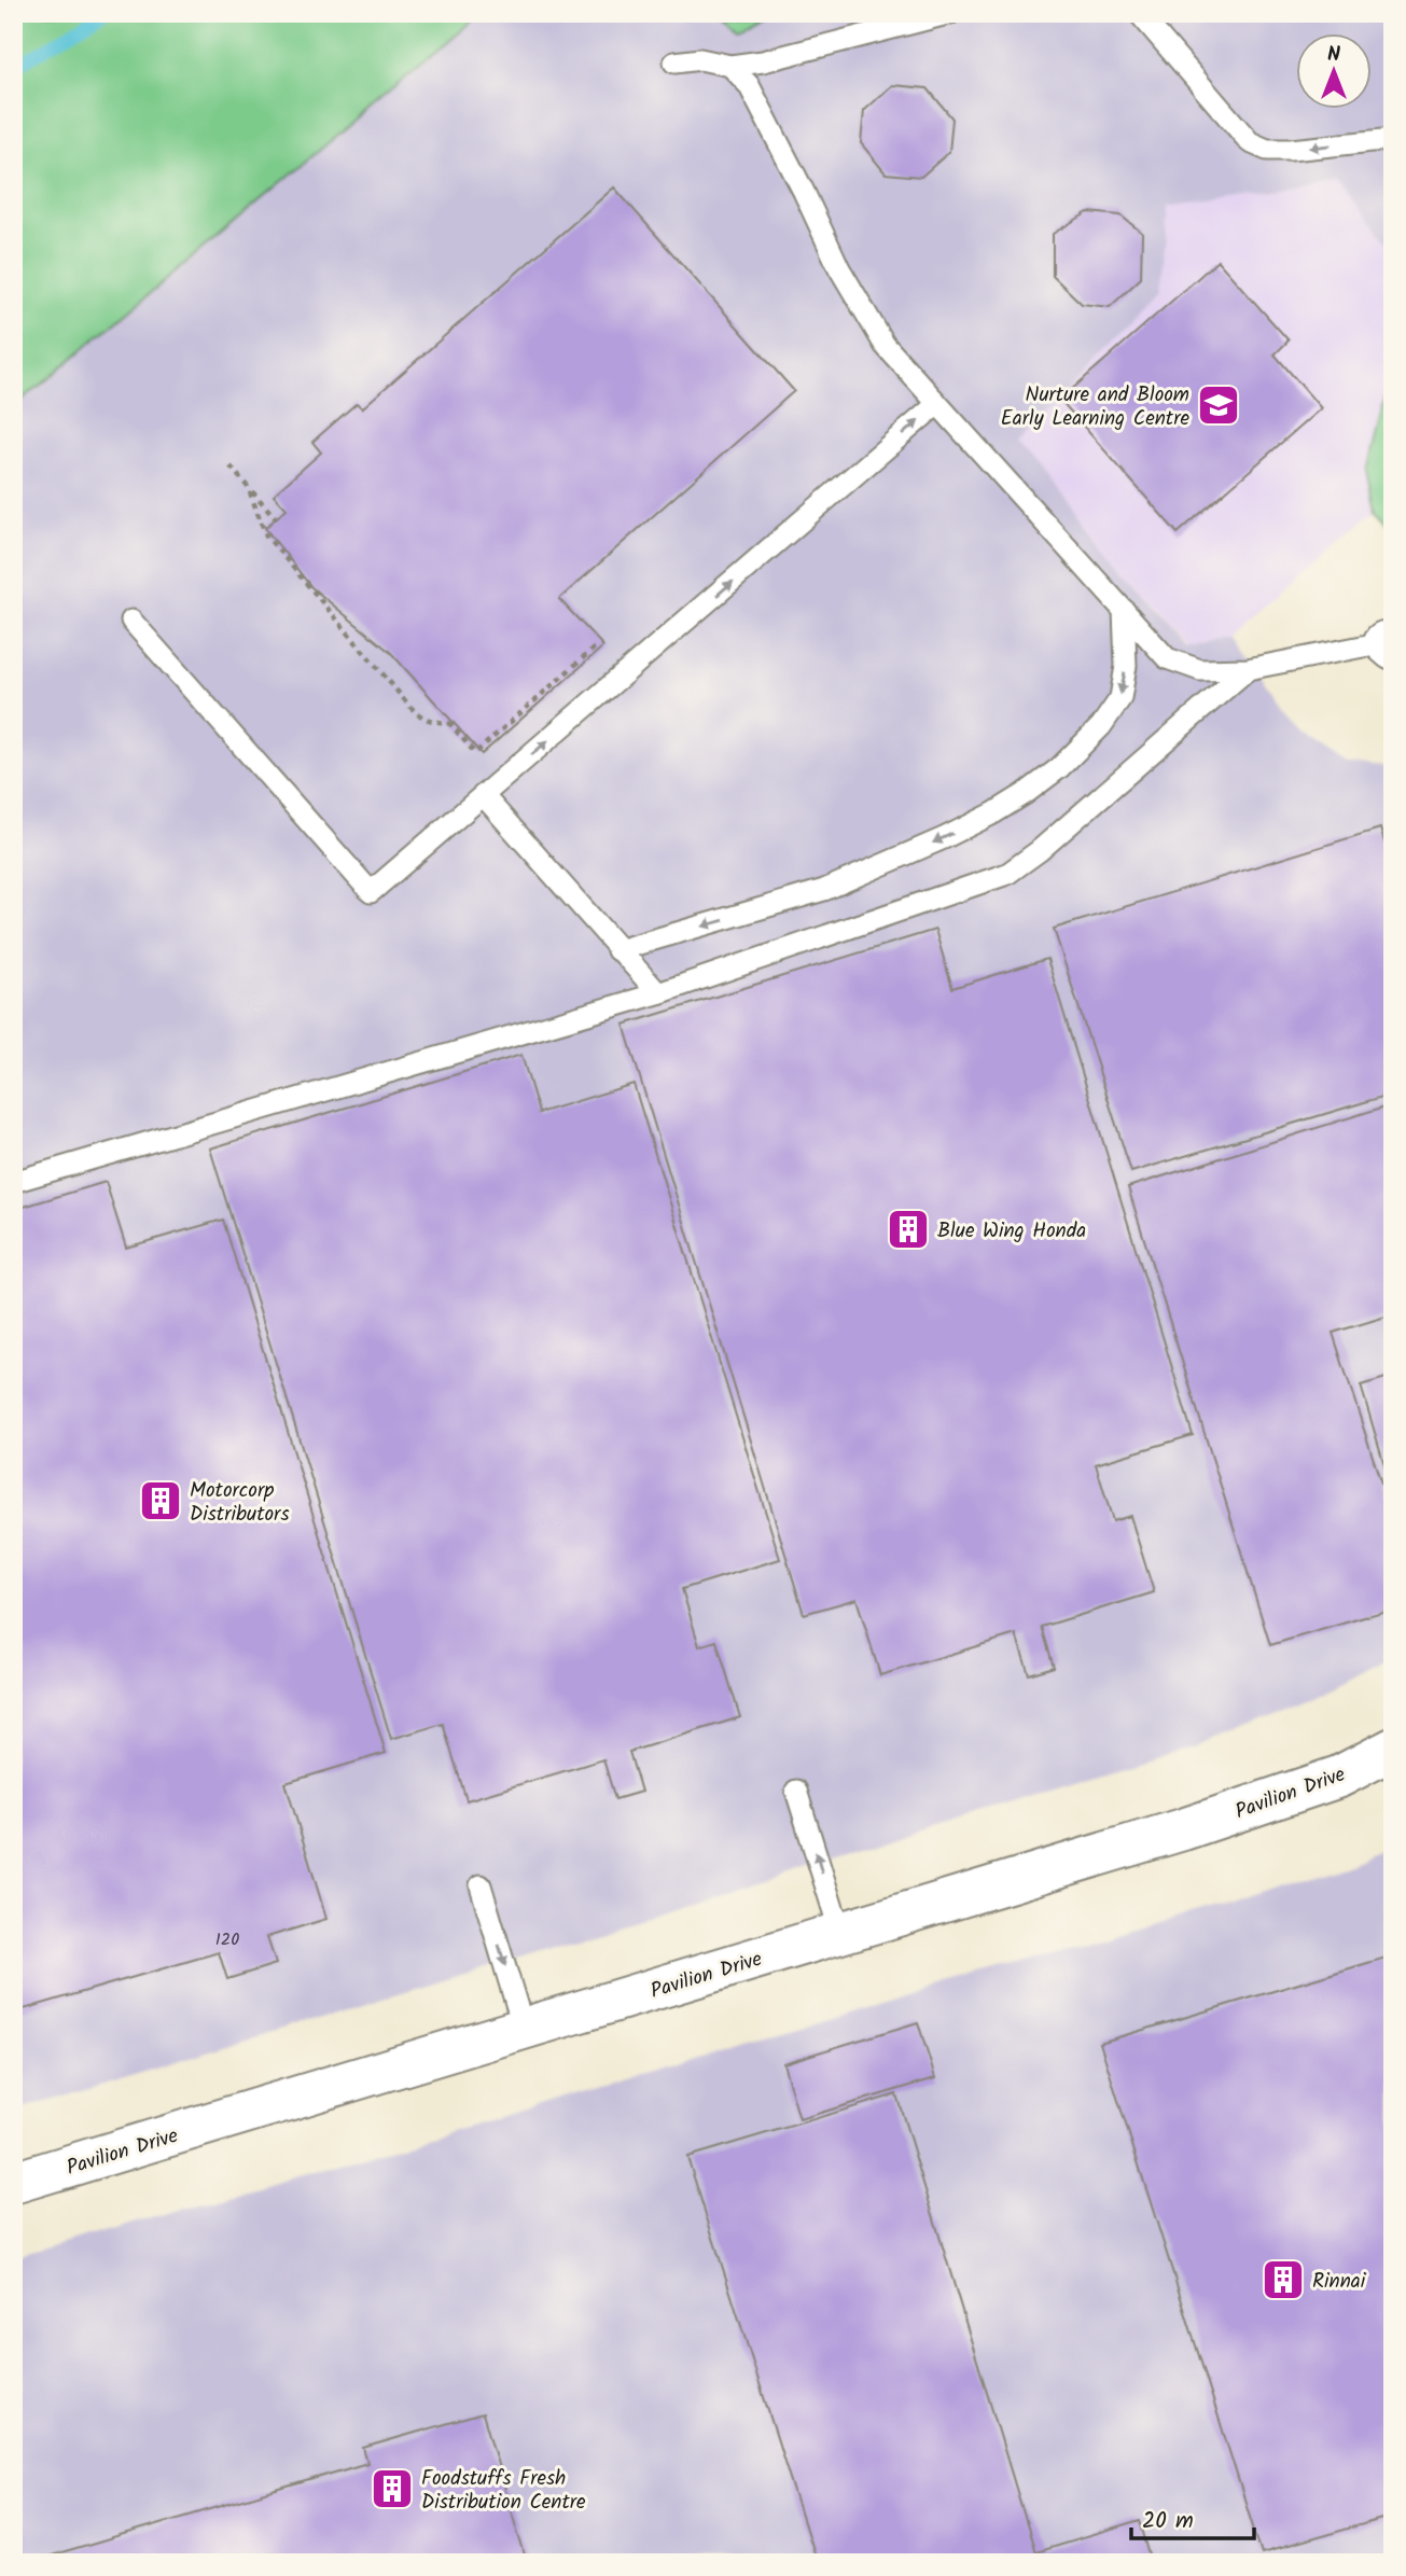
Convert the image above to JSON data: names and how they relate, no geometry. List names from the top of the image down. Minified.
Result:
{"streets":{"street":["Pavilion Drive"]},"places":{"school or university":["Nurture and Bloom Early Learning Centre"],"building":["Blue Wing Honda","Motorcorp Distributors","Rinnai","Foodstuffs Fresh Distribution Centre"]},"house_numbers":["120"],"scale_bar":"20 m","north":"top"}
